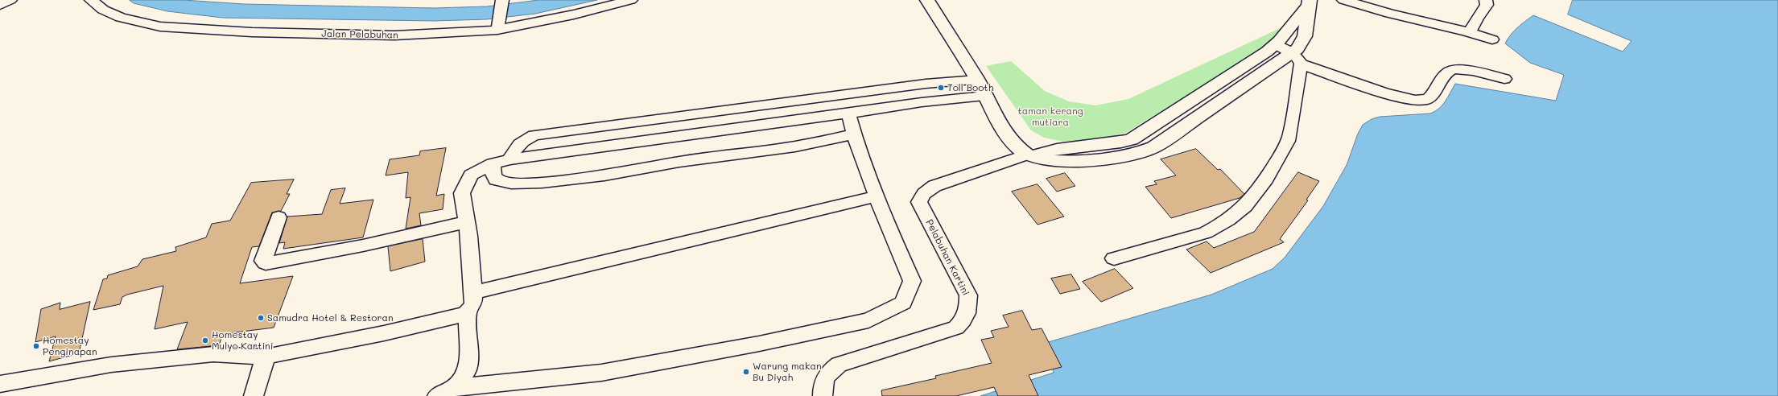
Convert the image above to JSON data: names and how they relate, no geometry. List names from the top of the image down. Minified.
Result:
{"streets":{"street":["Jalan Pelabuhan","Pelabuhan Kartini"]},"parks":["taman kerang mutiara"],"places":["Toll Booth","Samudra Hotel & Restoran","Homestay Mulyo Kartini","Homestay Penginapan","Warung makan Bu Diyah"]}
